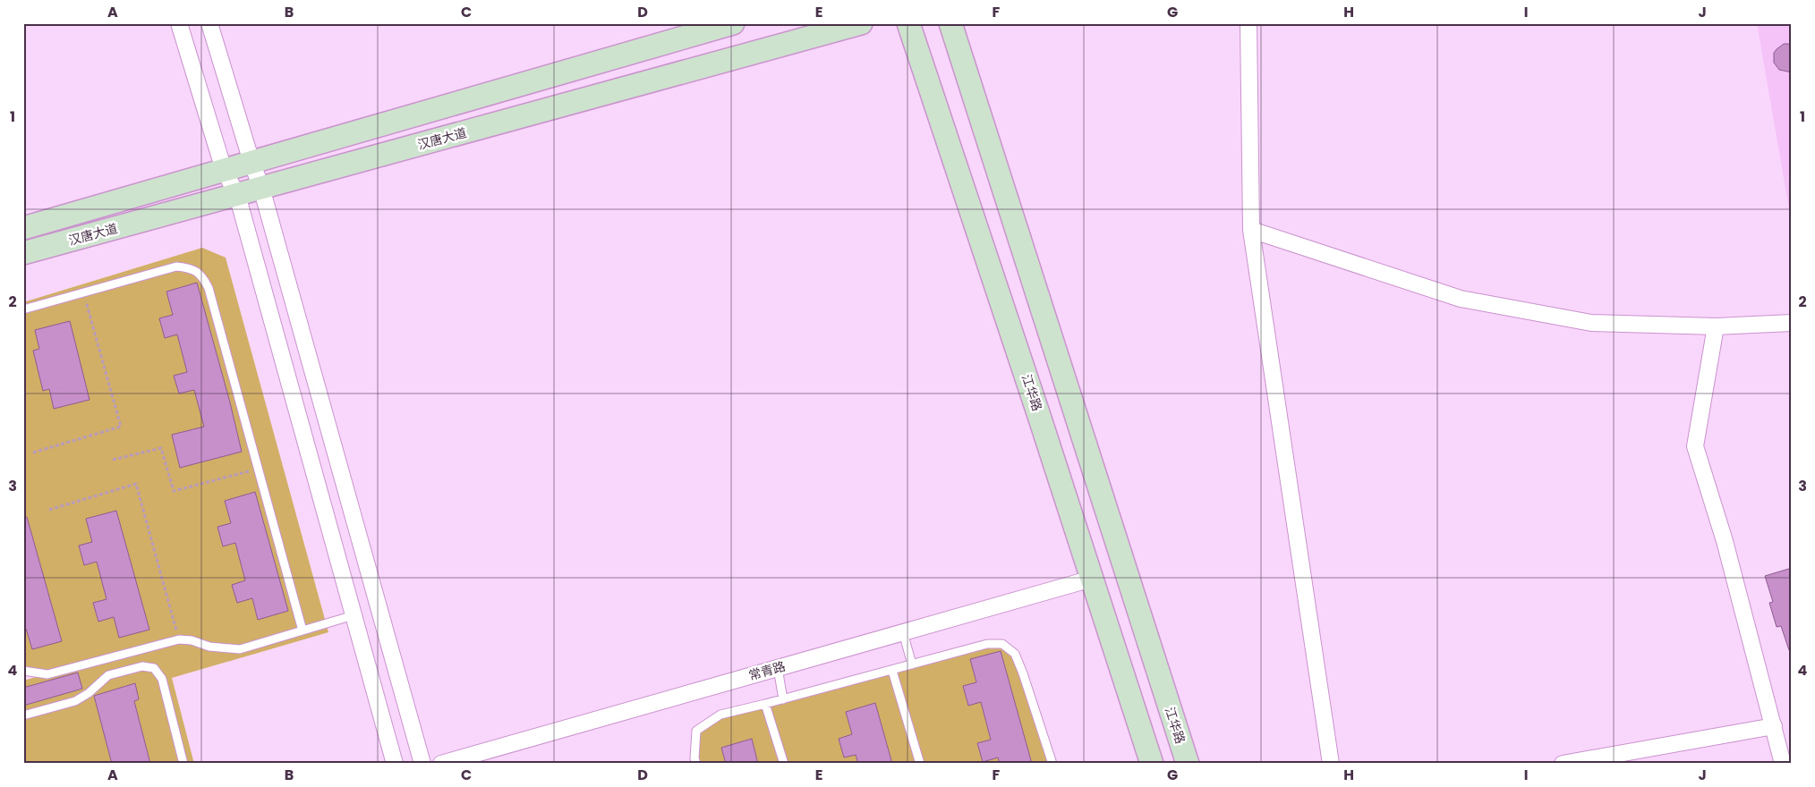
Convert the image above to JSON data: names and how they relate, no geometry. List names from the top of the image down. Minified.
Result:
{"streets":{"main road":["汉唐大道","江华路"],"street":["常青路"]},"crossings":[["江华路","常青路"]],"grid":{"columns":["A","B","C","D","E","F","G","H","I","J"],"rows":["1","2","3","4"]}}
